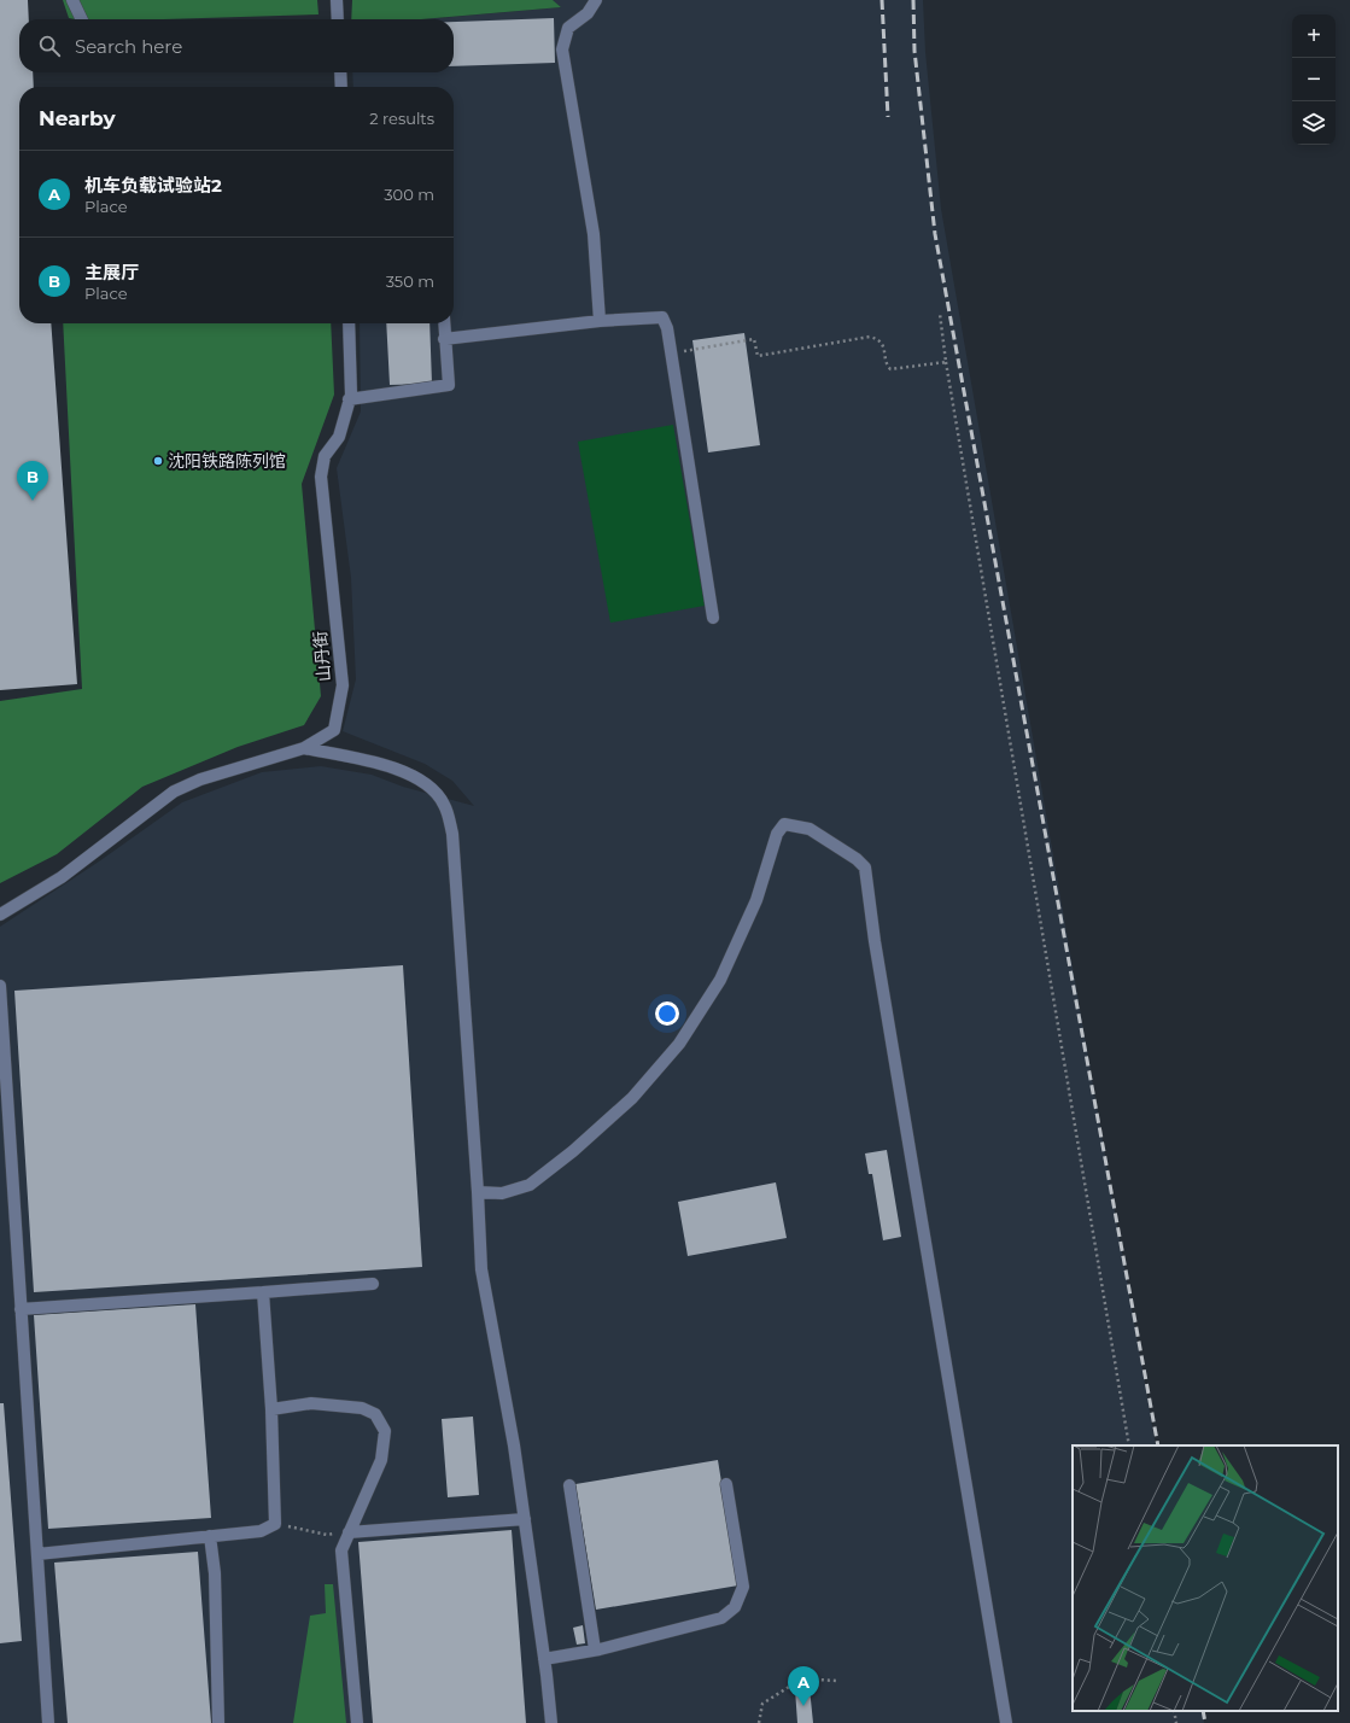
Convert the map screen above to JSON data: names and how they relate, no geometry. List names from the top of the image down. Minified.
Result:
{"streets":{"lane":["山丹街"]},"places":["沈阳铁路陈列馆"],"page":{"map_buttons":["+","−"],"search":"Search here","heading":["Nearby","2 results"],"list":[{"mark":"A","name":"机车负载试验站2","note":"Place","value":"300 m"},{"mark":"B","name":"主展厅","note":"Place","value":"350 m"}],"pins":["B","A"]}}
